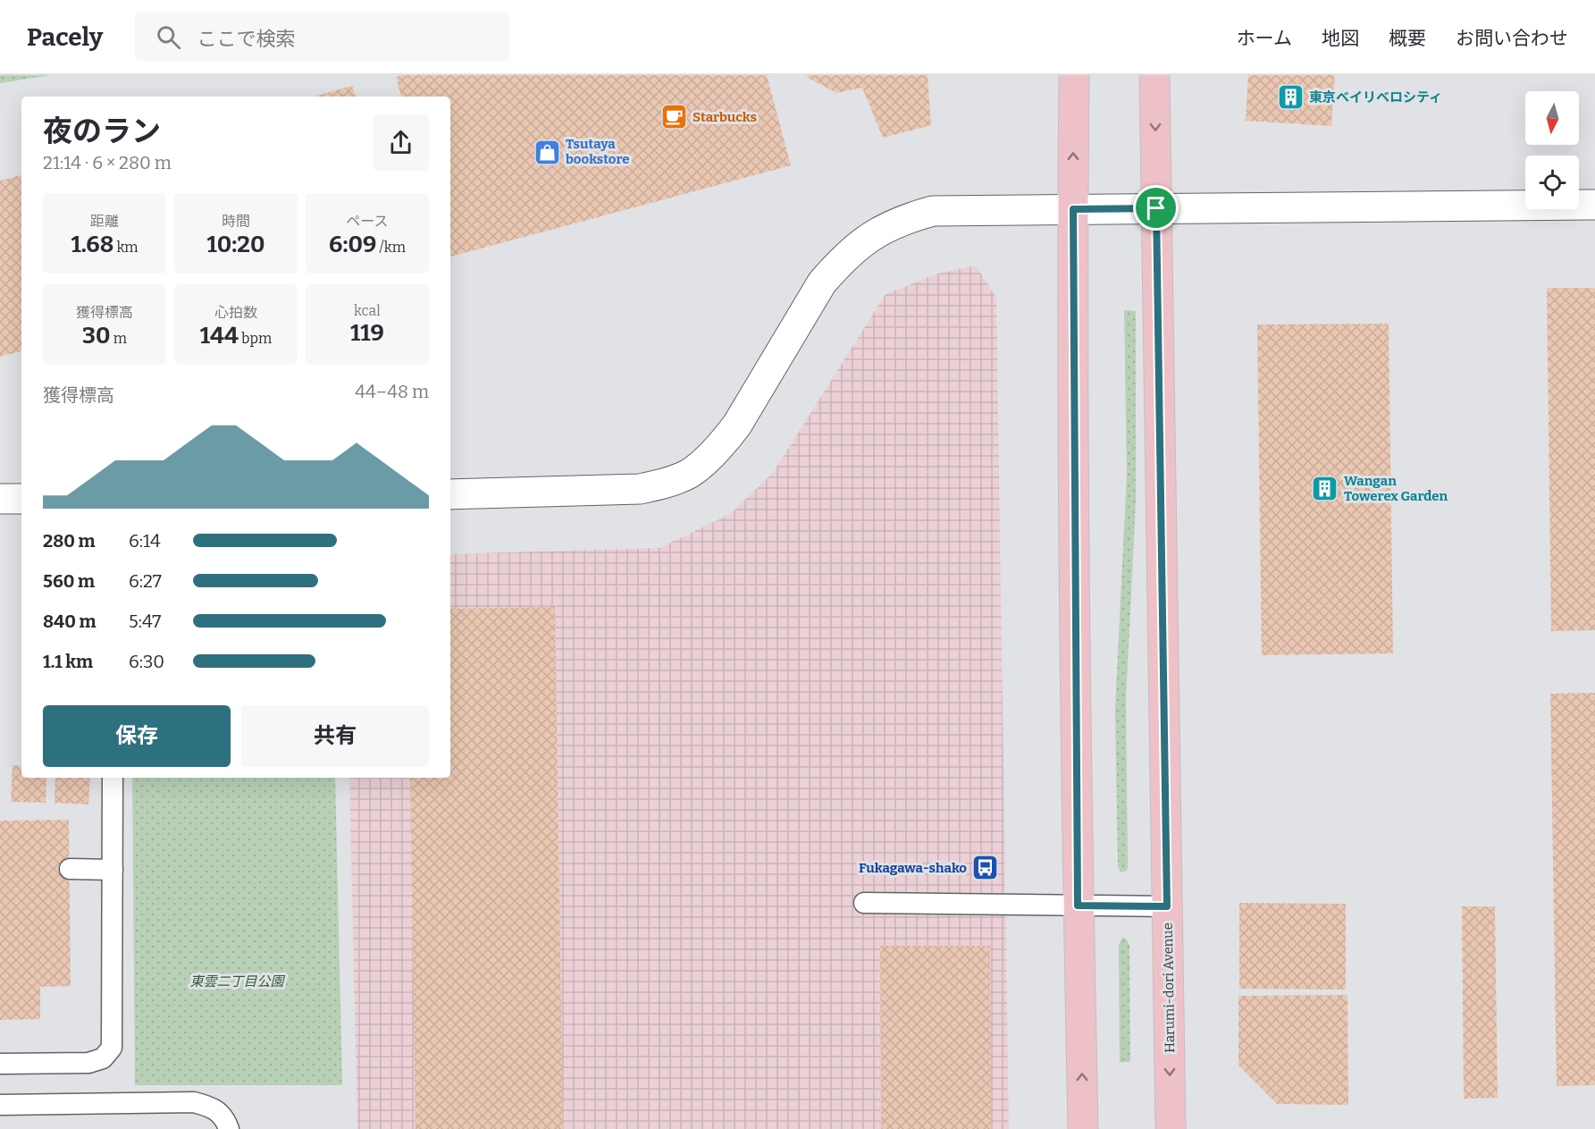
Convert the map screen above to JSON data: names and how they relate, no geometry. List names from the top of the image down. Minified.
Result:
{"streets":{"main road":["Harumi-dori Avenue"]},"parks":["東雲二丁目公園"],"places":{"building":["東京ベイリベロシティ","Wangan Towerex Garden"],"cafe":["Starbucks"],"shop":["Tsutaya bookstore"],"bus stop":["Fukagawa-shako"]},"north":"bottom","page":{"header":"Pacely","search":"ここで検索","nav":["ホーム","地図","概要","お問い合わせ"],"heading":["夜のラン","21:14 · 6 × 280 m"],"stats":[["距離","1.68 km"],["時間","10:20"],["ペース","6:09 /km"],["獲得標高","30 m"],["心拍数","144 bpm"],["kcal","119"]],"chart":["獲得標高","44–48 m"],"list":[{"name":"280 m","note":"6:14"},{"name":"560 m","note":"6:27"},{"name":"840 m","note":"5:47"},{"name":"1.1 km","note":"6:30"}],"buttons":["保存","共有"]}}
